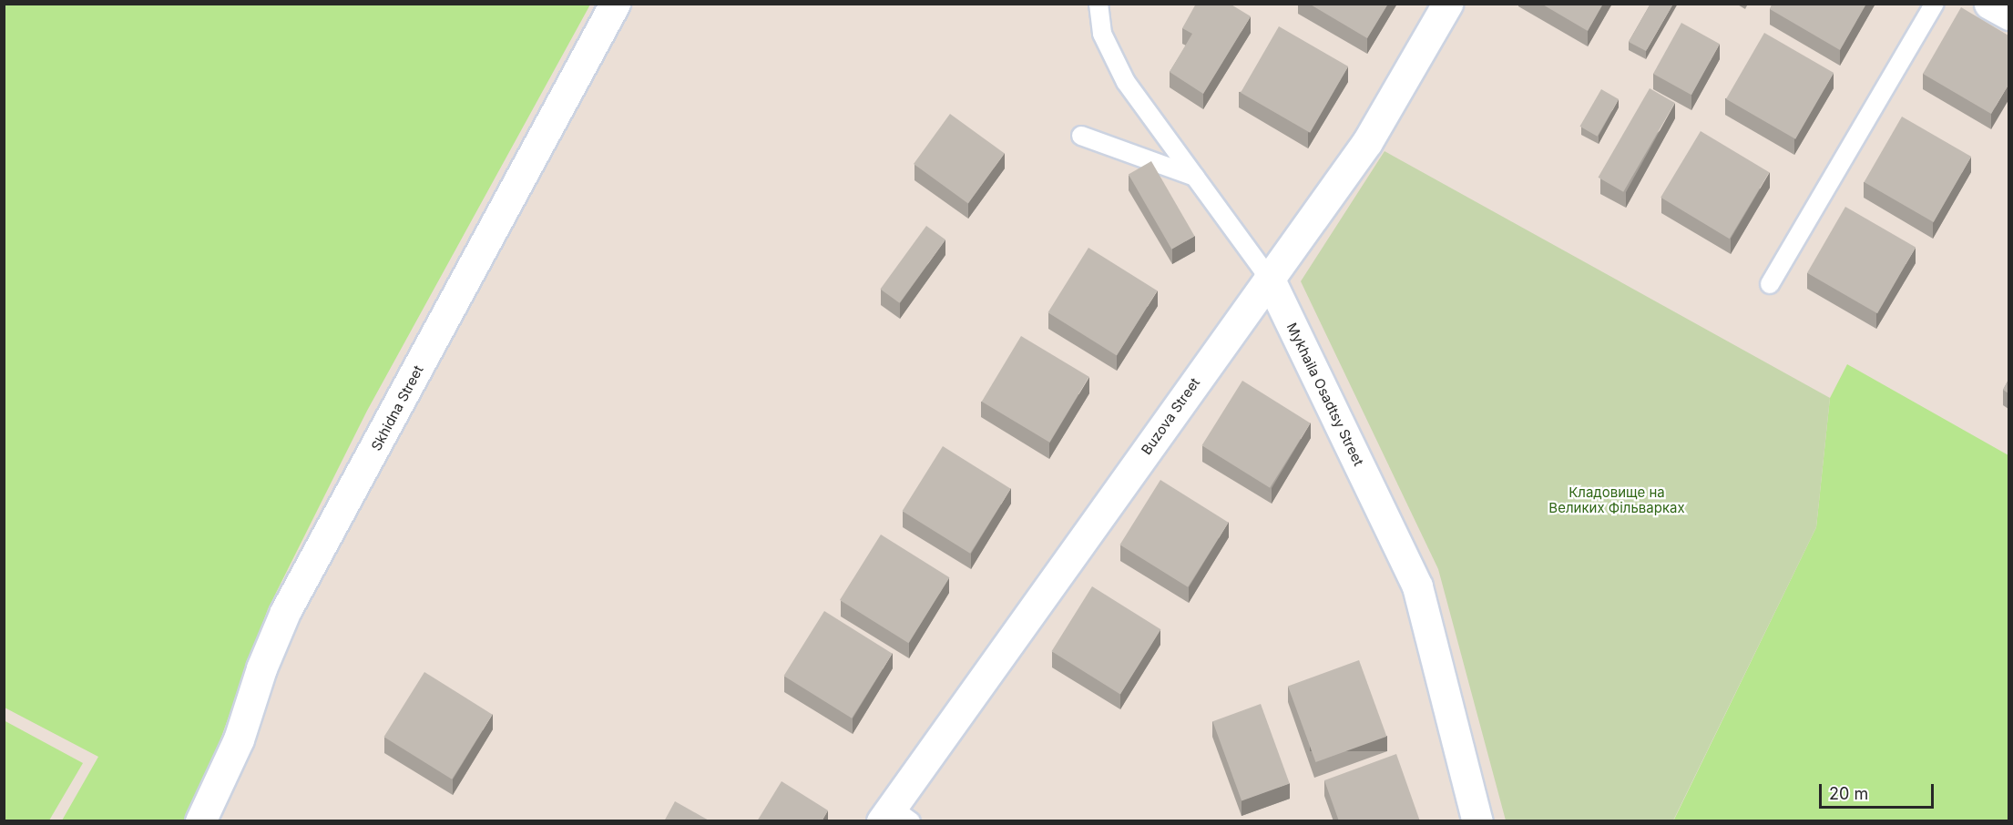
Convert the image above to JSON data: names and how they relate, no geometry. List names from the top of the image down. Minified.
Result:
{"streets":{"street":["Mykhaila Osadtsy Street","Skhidna Street","Buzova Street"]},"crossings":[["Mykhaila Osadtsy Street","Buzova Street"]],"parks":["Кладовище на Великих Фільварках"],"scale_bar":"20 m"}
